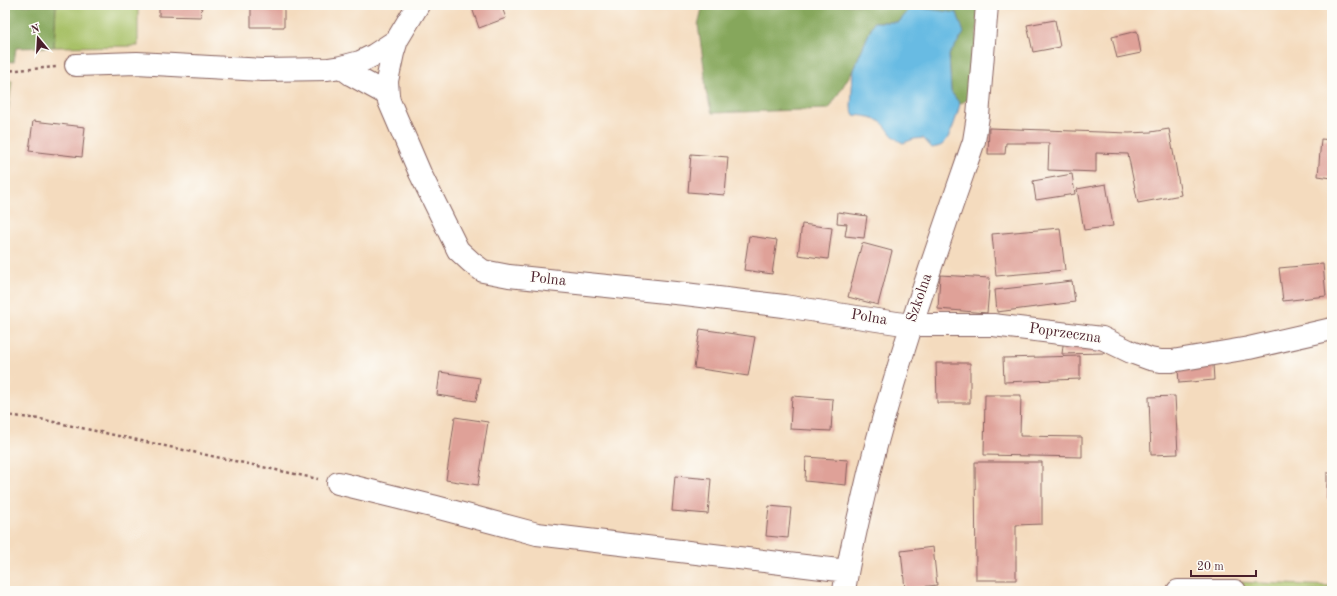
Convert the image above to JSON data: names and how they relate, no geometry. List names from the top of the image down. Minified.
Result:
{"streets":{"street":["Polna","Szkolna","Poprzeczna"]},"crossings":[["Polna","Szkolna"],["Polna","Poprzeczna"],["Szkolna","Poprzeczna"]],"scale_bar":"20 m","north":"top"}
